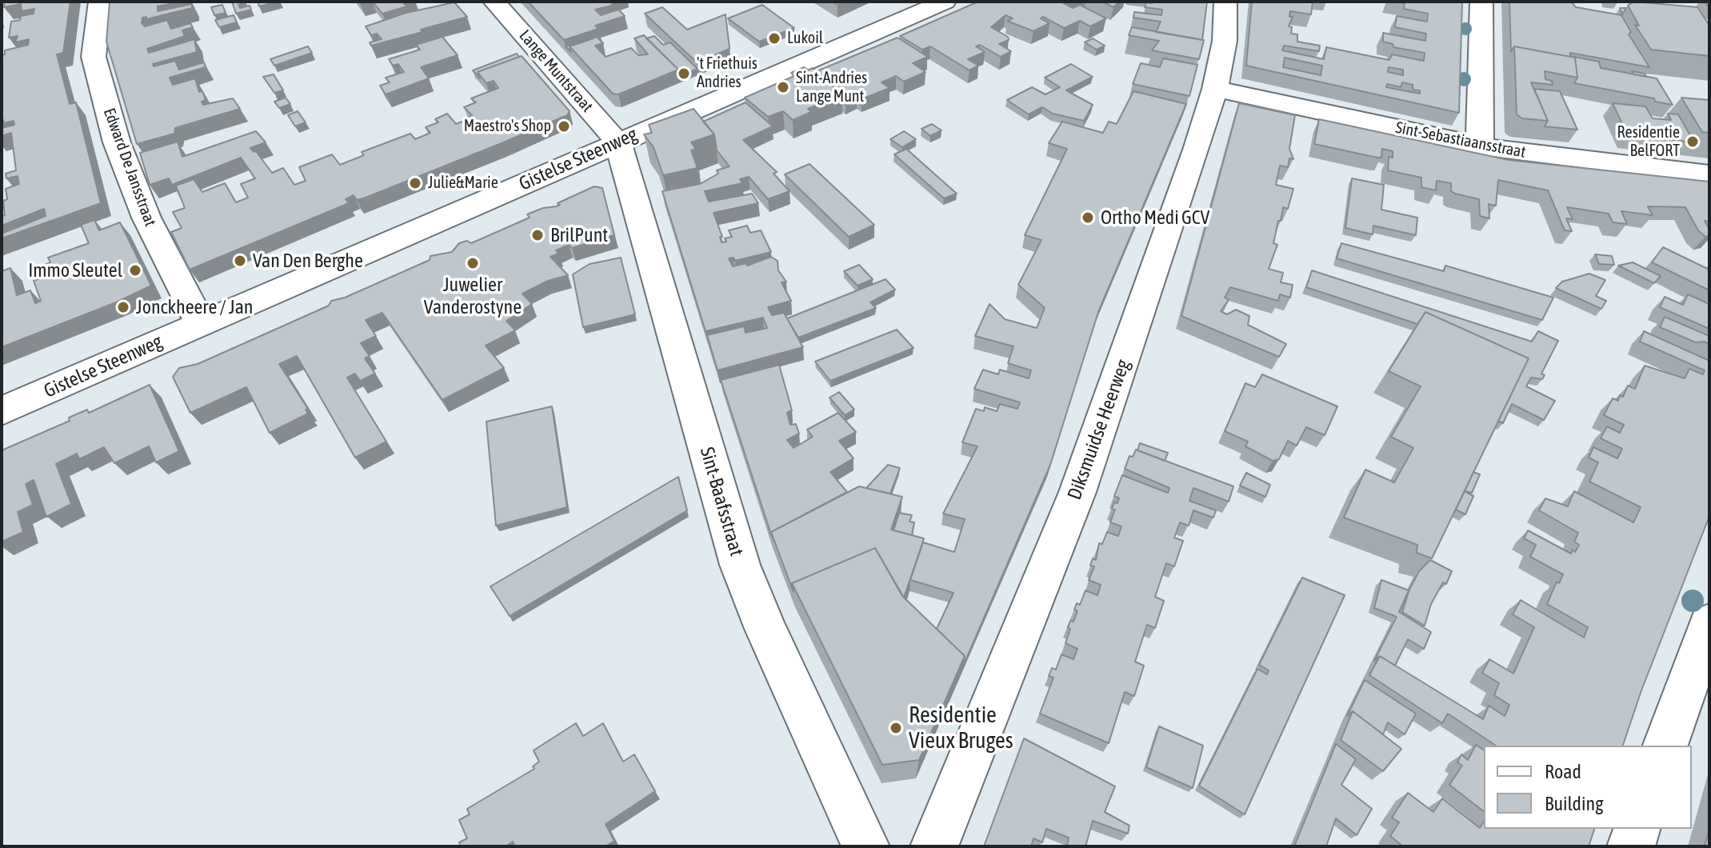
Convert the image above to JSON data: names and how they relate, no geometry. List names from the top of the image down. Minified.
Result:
{"streets":{"street":["Lange Muntstraat","Sint-Sebastiaansstraat","Gistelse Steenweg","Edward De Jansstraat","Diksmuidse Heerweg","Sint-Baafsstraat"]},"crossings":[["Lange Muntstraat","Gistelse Steenweg"],["Lange Muntstraat","Sint-Baafsstraat"],["Sint-Sebastiaansstraat","Diksmuidse Heerweg"],["Gistelse Steenweg","Edward De Jansstraat"],["Gistelse Steenweg","Sint-Baafsstraat"]],"places":["Lukoil","'t Friethuis Andries","Sint-Andries Lange Munt","Maestro's Shop","Residentie BelFORT","Julie&Marie","Ortho Medi GCV","BrilPunt","Van Den Berghe","Juwelier Vanderostyne","Immo Sleutel","Jonckheere / Jan","Residentie Vieux Bruges"],"legend":["Road","Building"]}
